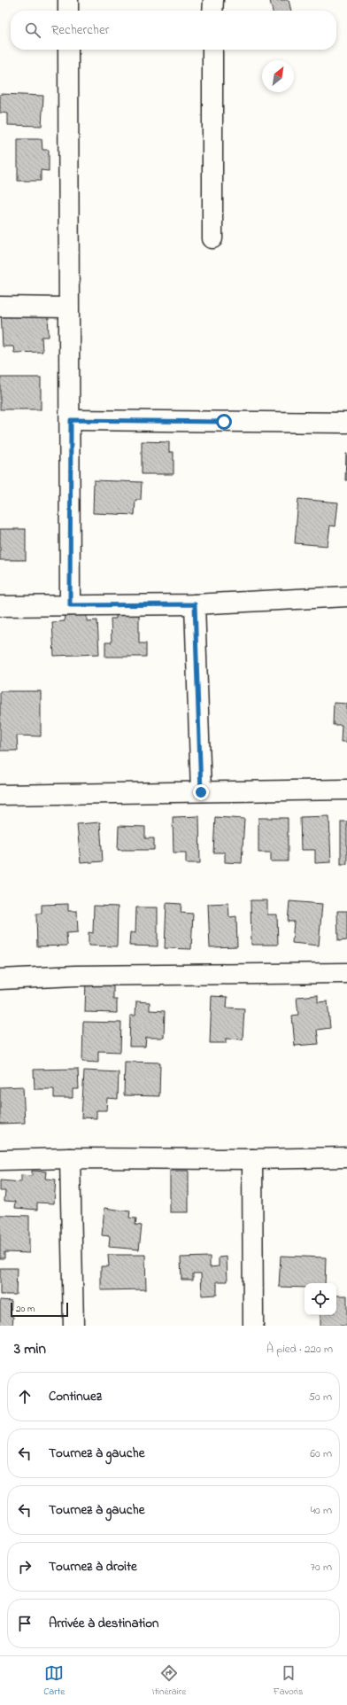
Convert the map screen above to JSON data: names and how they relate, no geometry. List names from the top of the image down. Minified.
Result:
{"scale_bar":"20 m","north":"top right","page":{"search":"Rechercher","scale":"20 m","heading":["3 min","À pied · 220 m"],"list":[["Continuez","50 m"],["Tournez à gauche","60 m"],["Tournez à gauche","40 m"],["Tournez à droite","70 m"],"Arrivée à destination"],"nav":["Carte","Itinéraire","Favoris"]}}
